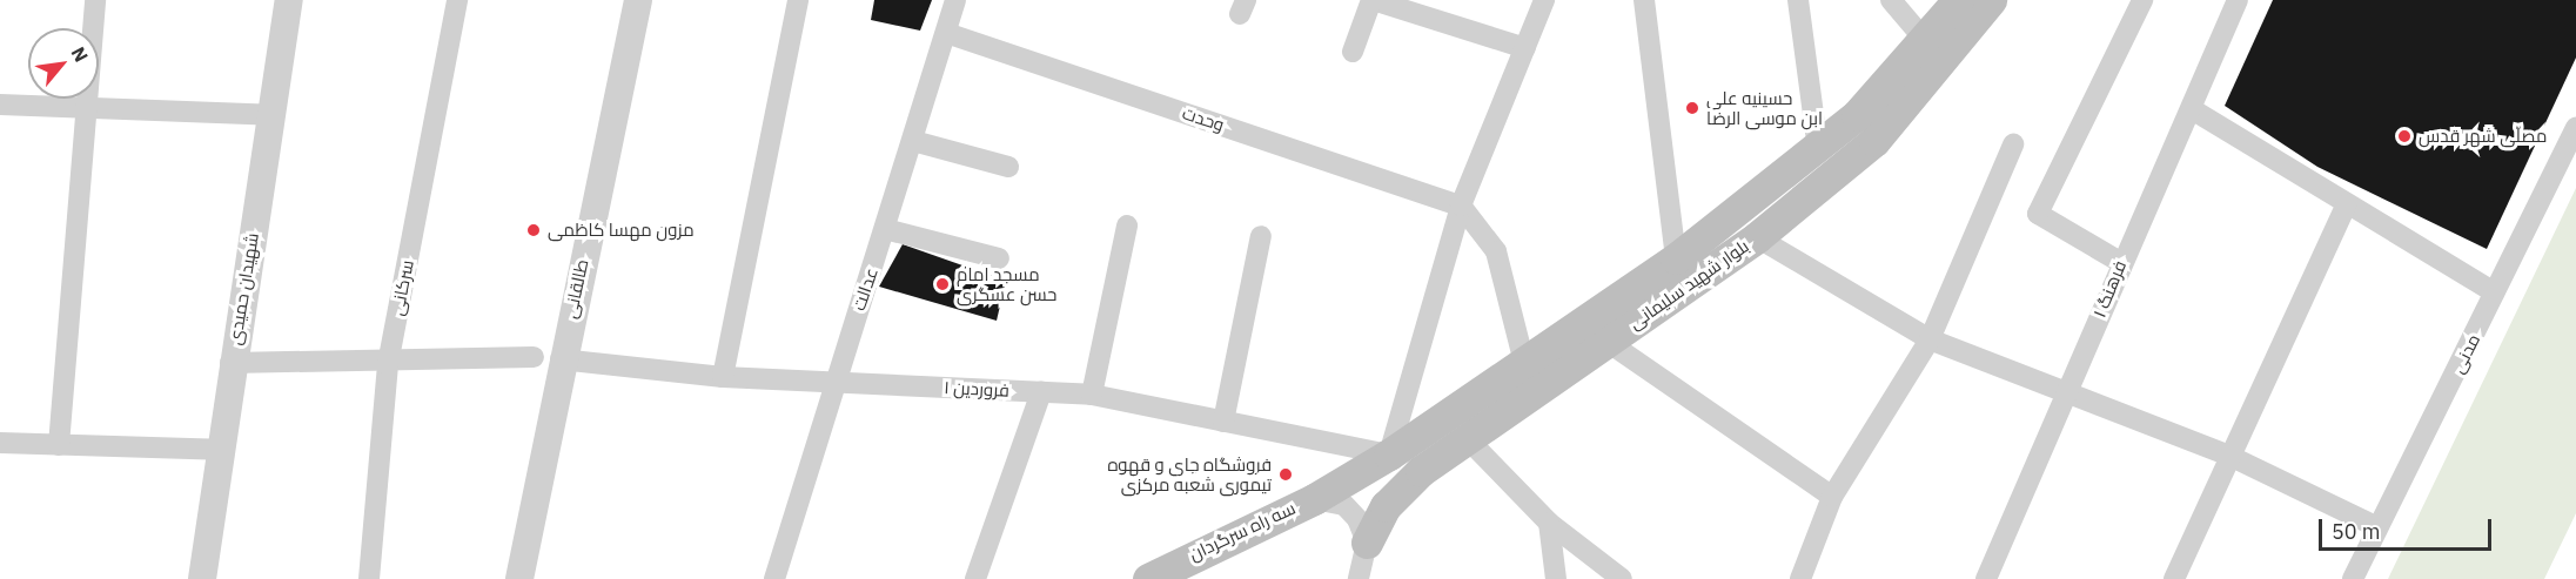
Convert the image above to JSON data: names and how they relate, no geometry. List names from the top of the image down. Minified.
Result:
{"streets":{"main road":["بلوار شهید سلیمانی","سه راه سرگردان"],"street":["وحدت","سرکانی","شهیدان حمیدی","طالقانی","عدالت","فرهنگ ۱","مدنی","فروردین ۱"]},"crossings":[["وحدت","عدالت"],["بلوار شهید سلیمانی","فروردین ۱"],["بلوار شهید سلیمانی","سه راه سرگردان"],["سرکانی","فروردین ۱"],["شهیدان حمیدی","فروردین ۱"],["طالقانی","فروردین ۱"],["عدالت","فروردین ۱"]],"places":["حسینیه علی ابن موسی الرضا","مصلّی شهر قدس","مزون مهسا کاظمی","مسجد امام حسن عسگری","فروشگاه چای و قهوه تیموری شعبه مرکزی"],"scale_bar":"50 m","north":"top right"}
